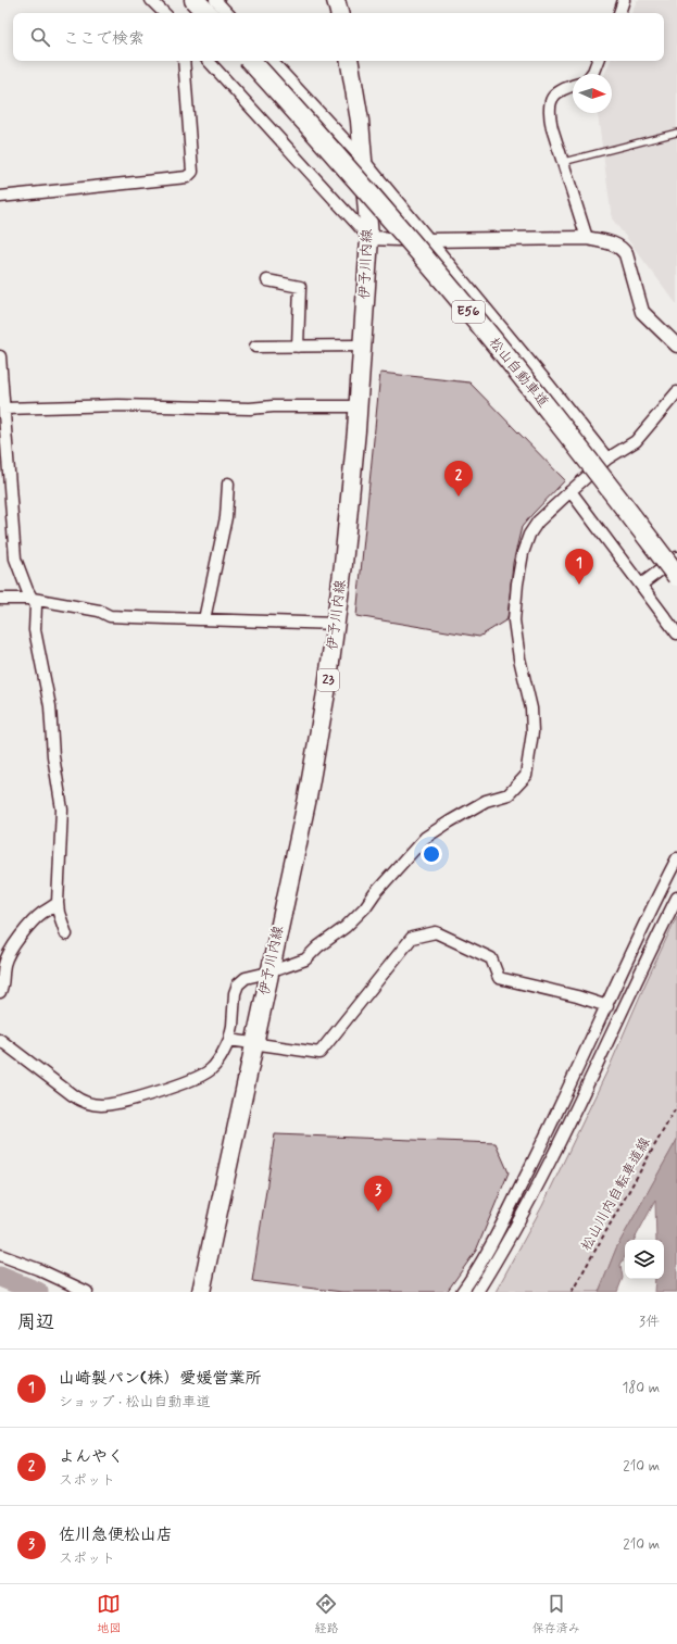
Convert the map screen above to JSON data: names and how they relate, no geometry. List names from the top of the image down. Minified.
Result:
{"streets":{"highway":["E56","松山自動車道"],"main road":["伊予川内線","23"],"path":["松山川内自転車道線"]},"north":"right","page":{"search":"ここで検索","pins":["2","1","3"],"heading":["周辺","3件"],"list":[{"mark":"1","name":"山崎製パン(株）愛媛営業所","note":"ショップ · 松山自動車道","value":"180 m"},{"mark":"2","name":"よんやく","note":"スポット","value":"210 m"},{"mark":"3","name":"佐川急便松山店","note":"スポット","value":"210 m"}],"nav":["地図","経路","保存済み"]}}
